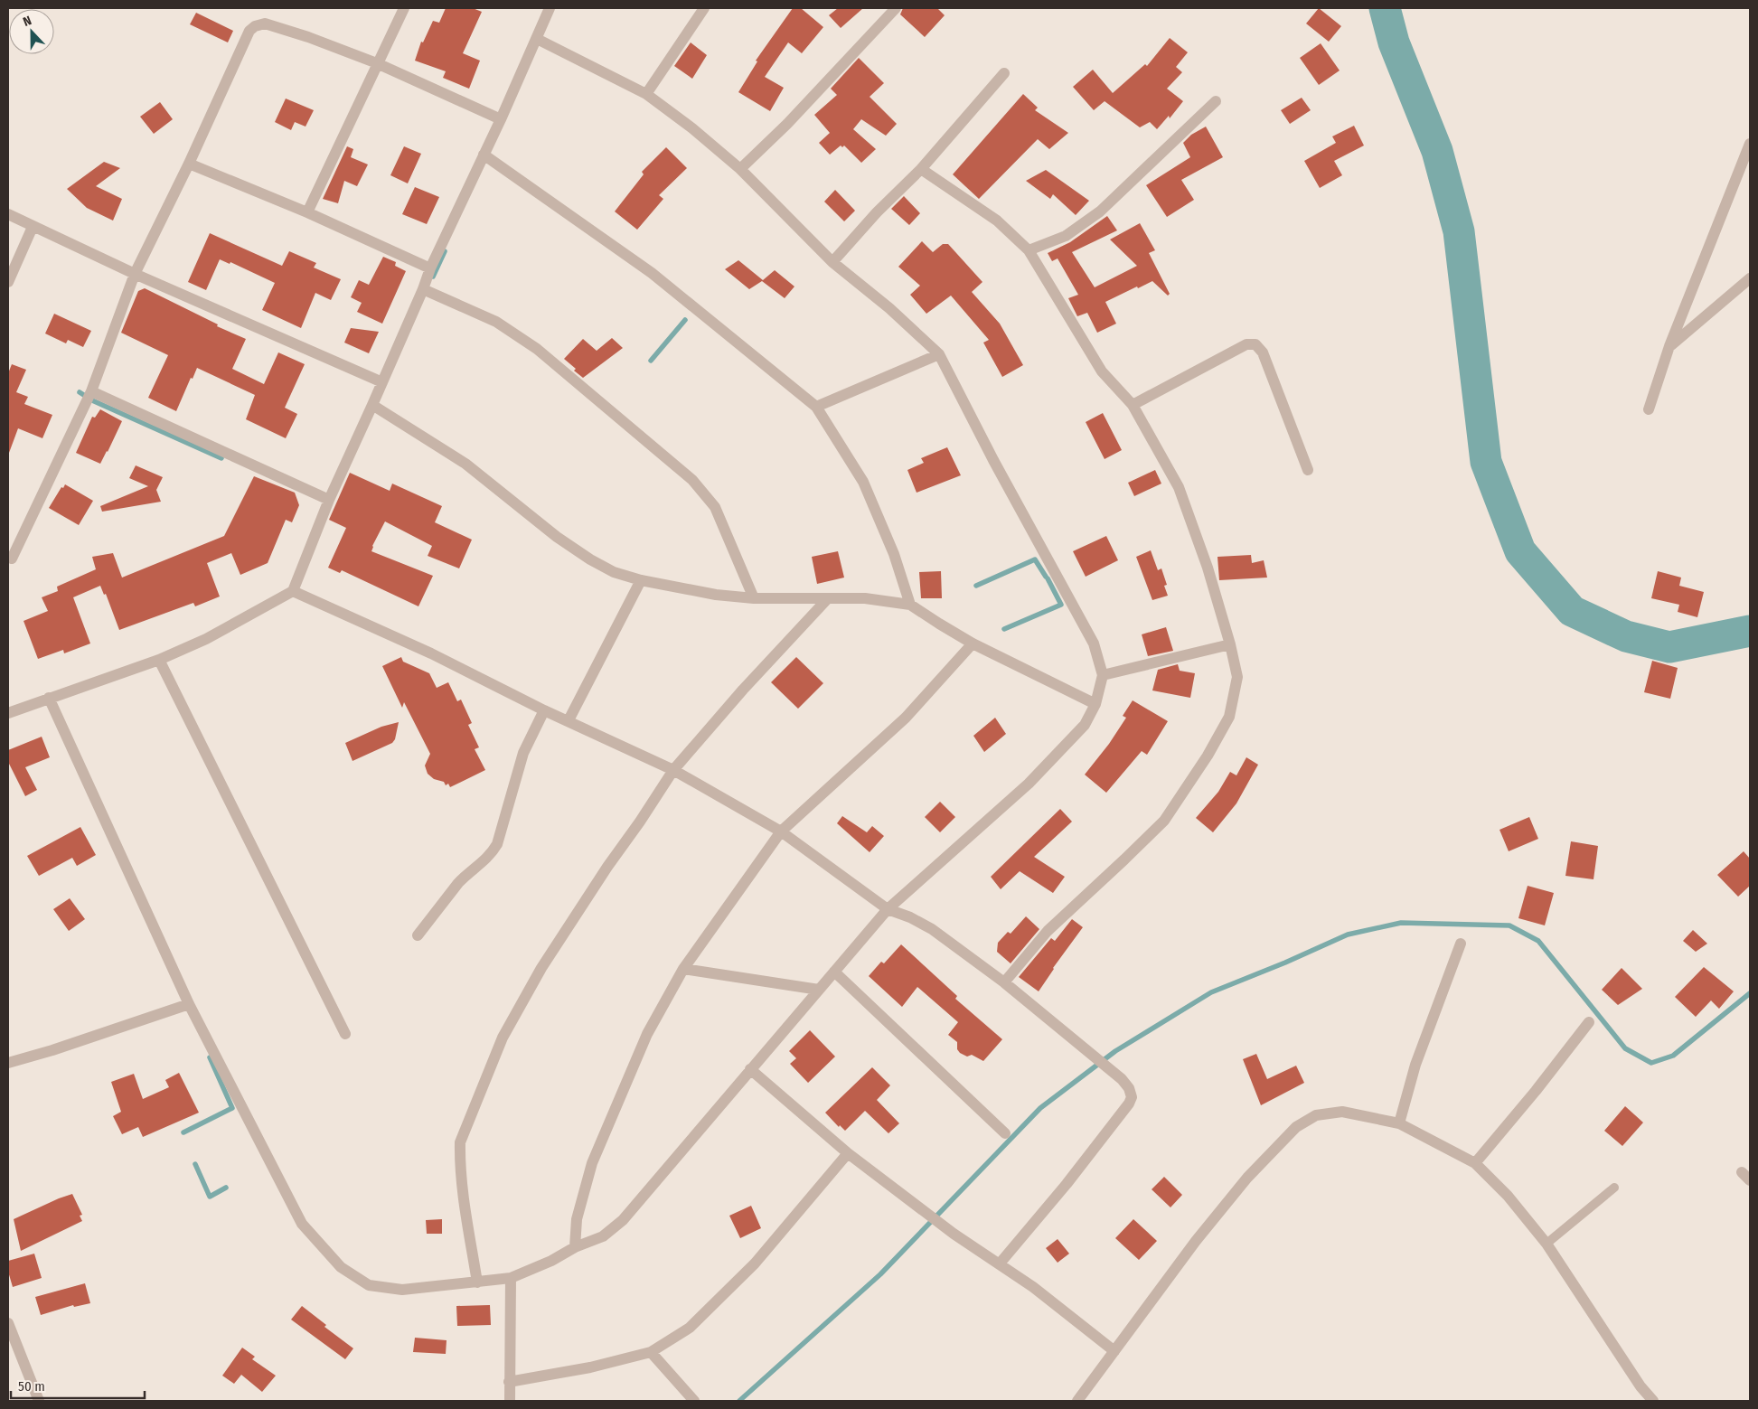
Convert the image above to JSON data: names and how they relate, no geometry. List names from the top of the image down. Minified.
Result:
{"scale_bar":"50 m","north":"top"}
